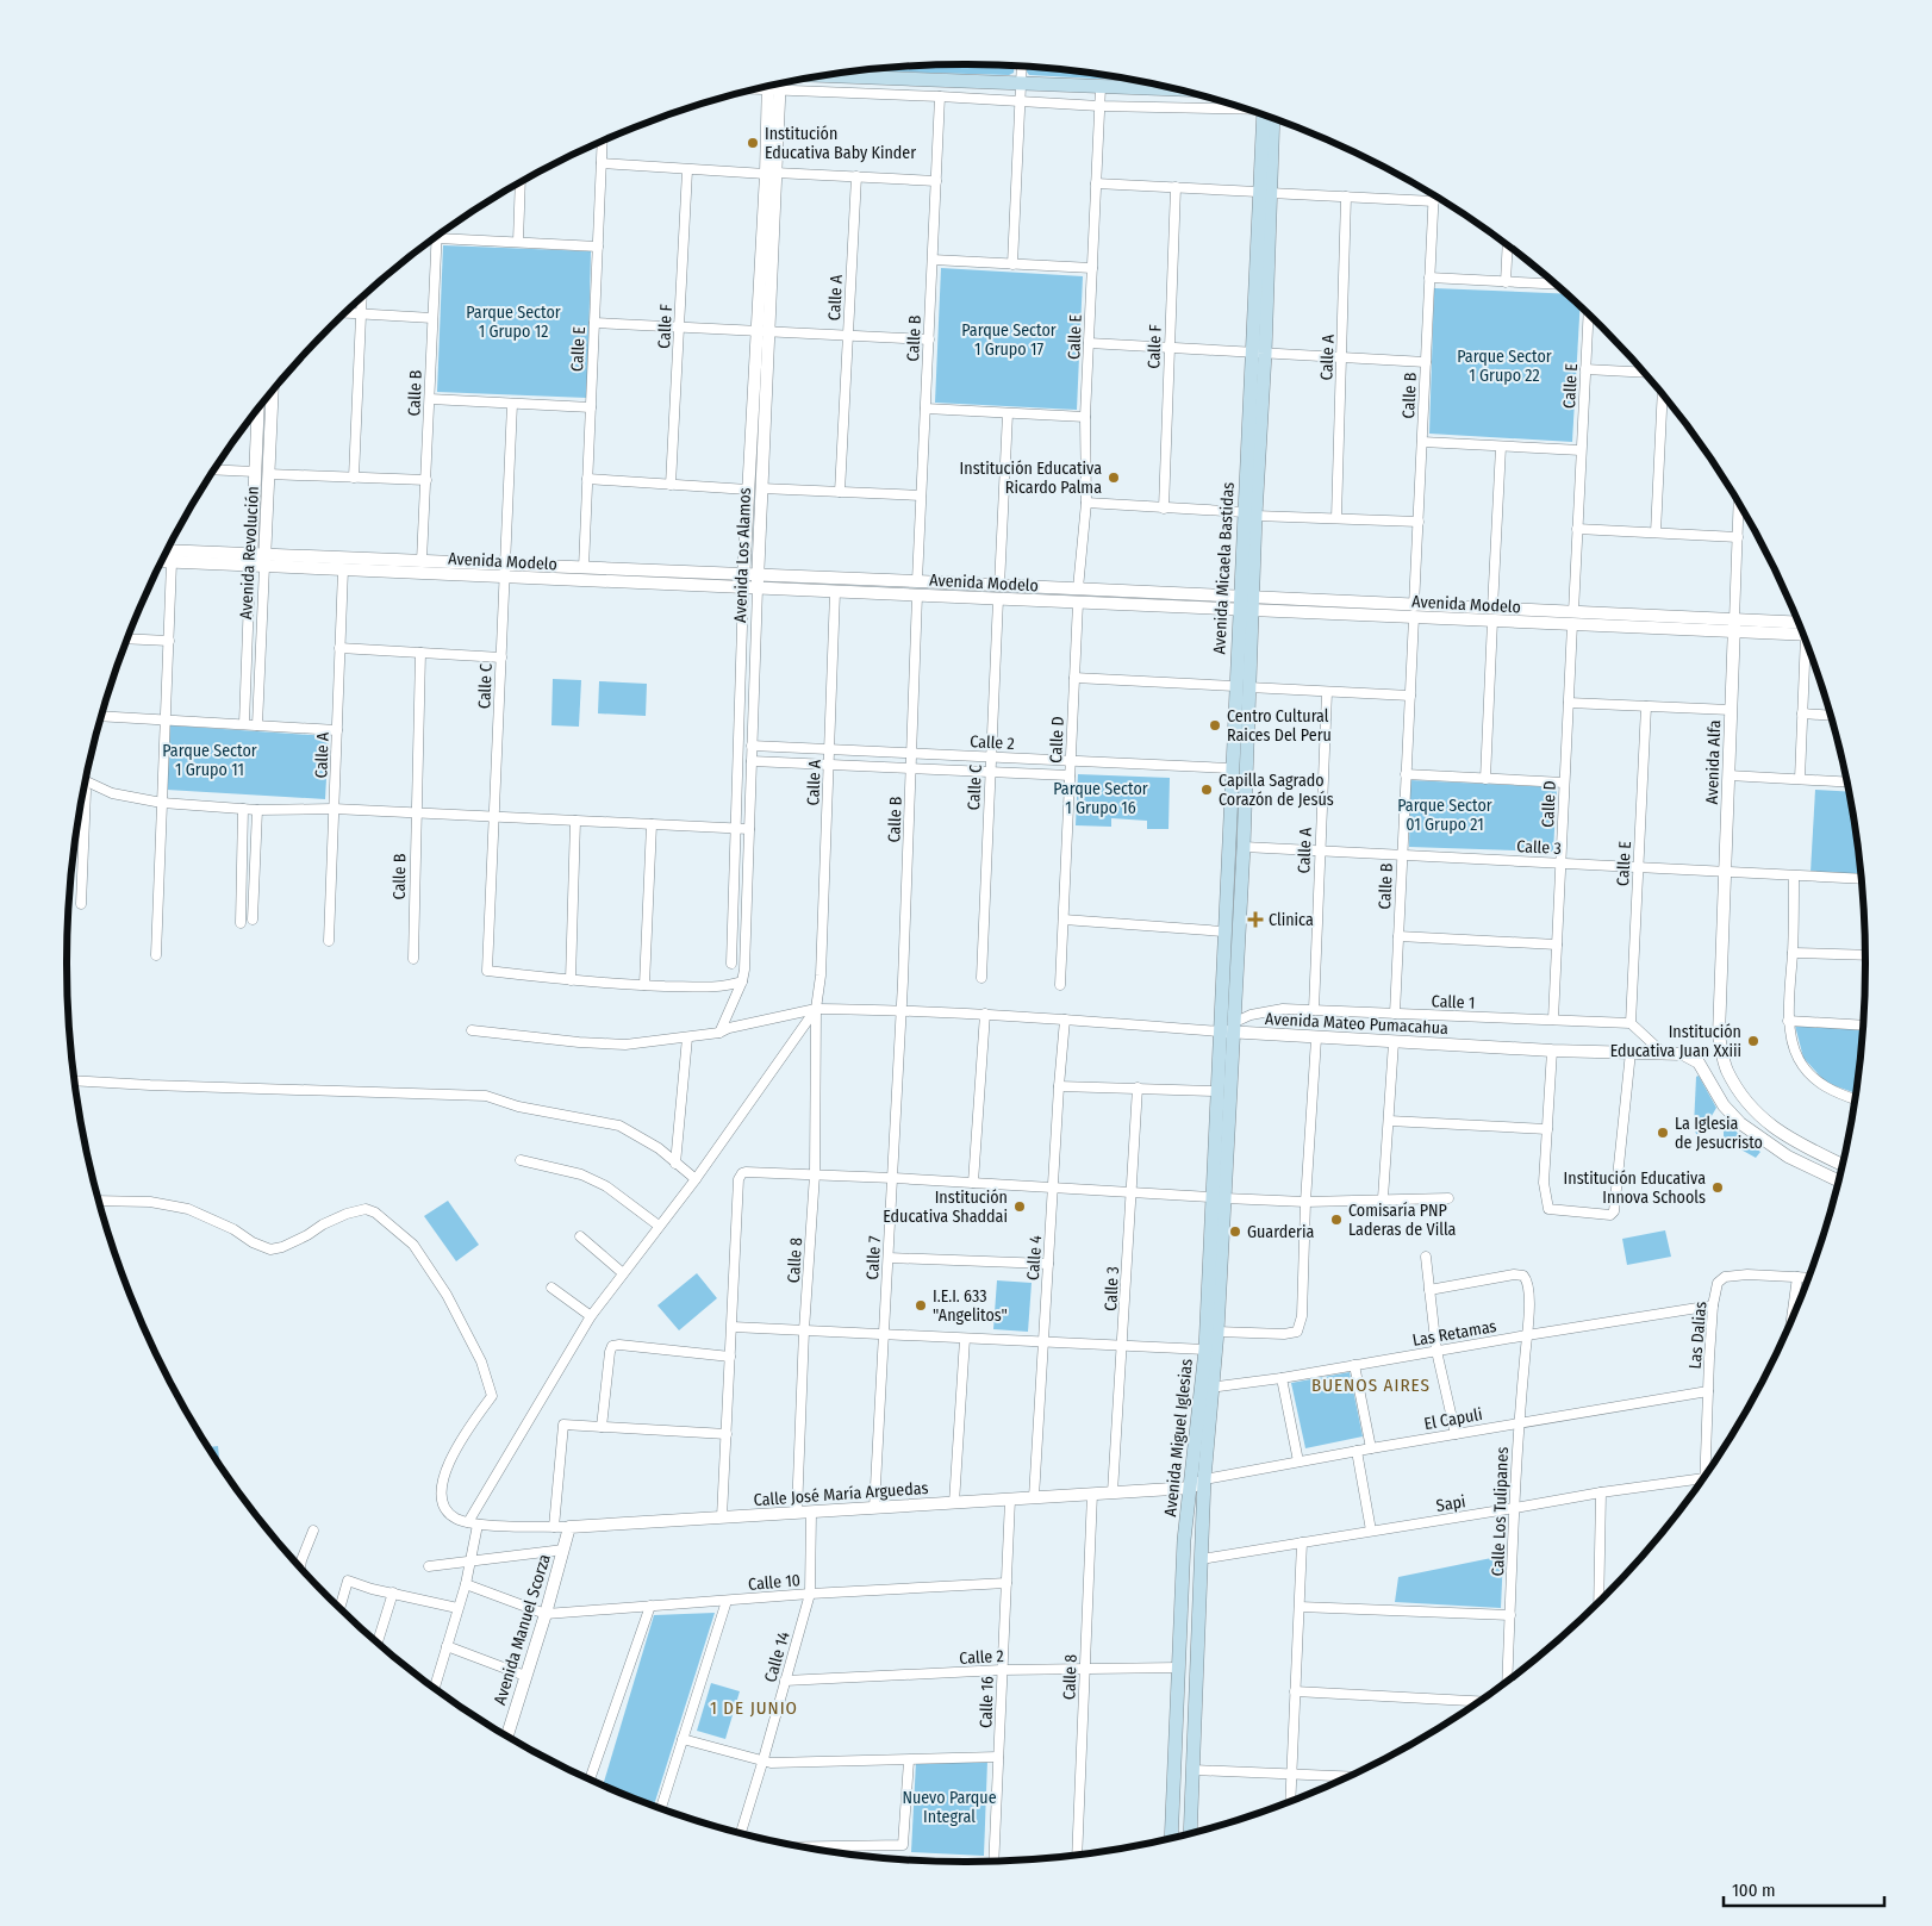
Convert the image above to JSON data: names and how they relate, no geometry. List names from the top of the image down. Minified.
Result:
{"streets":{"main road":["Avenida Micaela Bastidas","Avenida Miguel Iglesias"],"street":["Calle A","Calle F","Calle E","Calle B","Avenida Revolución","Avenida Los Alamos","Avenida Modelo","Calle C","Calle D","Calle 2","Avenida Alfa","Calle 3","Calle 1","Avenida Mateo Pumacahua","Calle 7","Calle 4","Calle 8","Las Retamas","Las Dalias","El Capuli","Calle José María Arguedas","Sapi","Calle Los Tulipanes","Calle 10","Avenida Manuel Scorza","Calle 14","Calle 16"]},"crossings":[["Calle A","Avenida Modelo"],["Calle A","Calle 2"],["Calle A","Calle 3"],["Calle A","Calle 1"],["Calle A","Avenida Mateo Pumacahua"],["Calle A","Calle 8"],["Calle E","Avenida Modelo"],["Calle E","Calle D"],["Calle E","Calle 3"],["Calle E","Calle 1"],["Calle B","Avenida Modelo"],["Calle B","Calle 2"],["Calle B","Calle 3"],["Calle B","Calle 1"],["Calle B","Avenida Mateo Pumacahua"],["Calle B","Calle 7"],["Avenida Revolución","Avenida Modelo"],["Avenida Los Alamos","Avenida Modelo"],["Avenida Los Alamos","Calle 2"],["Avenida Los Alamos","Avenida Mateo Pumacahua"],["Avenida Modelo","Avenida Micaela Bastidas"],["Avenida Modelo","Calle C"],["Avenida Modelo","Calle D"],["Avenida Modelo","Avenida Alfa"],["Avenida Micaela Bastidas","Calle 2"],["Avenida Micaela Bastidas","Calle 3"],["Avenida Micaela Bastidas","Calle 1"],["Avenida Micaela Bastidas","Avenida Mateo Pumacahua"],["Avenida Micaela Bastidas","Avenida Miguel Iglesias"],["Calle C","Calle 2"],["Calle D","Calle 2"],["Calle D","Calle 3"],["Calle D","Calle 1"],["Calle 2","Calle 8"],["Calle 2","Avenida Miguel Iglesias"],["Calle 2","Calle 14"],["Calle 2","Calle 16"],["Avenida Alfa","Calle 3"],["Calle 3","Calle José María Arguedas"],["Calle 1","Avenida Mateo Pumacahua"],["Calle 1","Avenida Miguel Iglesias"],["Avenida Mateo Pumacahua","Calle 7"],["Avenida Mateo Pumacahua","Calle 4"],["Avenida Mateo Pumacahua","Calle 8"],["Avenida Mateo Pumacahua","Avenida Miguel Iglesias"],["Calle 7","Calle José María Arguedas"],["Calle 4","Calle José María Arguedas"],["Calle 8","Calle José María Arguedas"],["Las Retamas","Las Dalias"],["Las Retamas","Avenida Miguel Iglesias"],["Las Retamas","Calle Los Tulipanes"],["Las Dalias","El Capuli"],["El Capuli","Avenida Miguel Iglesias"],["El Capuli","Calle José María Arguedas"],["El Capuli","Calle Los Tulipanes"],["Avenida Miguel Iglesias","Calle José María Arguedas"],["Avenida Miguel Iglesias","Sapi"],["Calle José María Arguedas","Avenida Manuel Scorza"],["Calle José María Arguedas","Calle 14"],["Calle José María Arguedas","Calle 16"],["Sapi","Calle Los Tulipanes"],["Calle 10","Avenida Manuel Scorza"],["Calle 10","Calle 14"],["Calle 10","Calle 16"]],"districts":["BUENOS AIRES","1 DE JUNIO"],"parks":["Parque Sector 1 Grupo 12","Parque Sector 1 Grupo 17","Parque Sector 1 Grupo 22","Parque Sector 1 Grupo 11","Parque Sector 1 Grupo 16","Parque Sector 01 Grupo 21","Nuevo Parque Integral"],"places":{"other":["Institución Educativa Baby Kinder","Institución Educativa Ricardo Palma","Centro Cultural Raices Del Peru","Capilla Sagrado Corazón de Jesús","Institución Educativa Juan Xxiii","La Iglesia de Jesucristo","Institución Educativa Innova Schools","Institución Educativa Shaddai","Comisaría PNP Laderas de Villa","Guarderia","I.E.I. 633 \"Angelitos\""],"health":["Clinica"]},"scale_bar":"100 m"}
